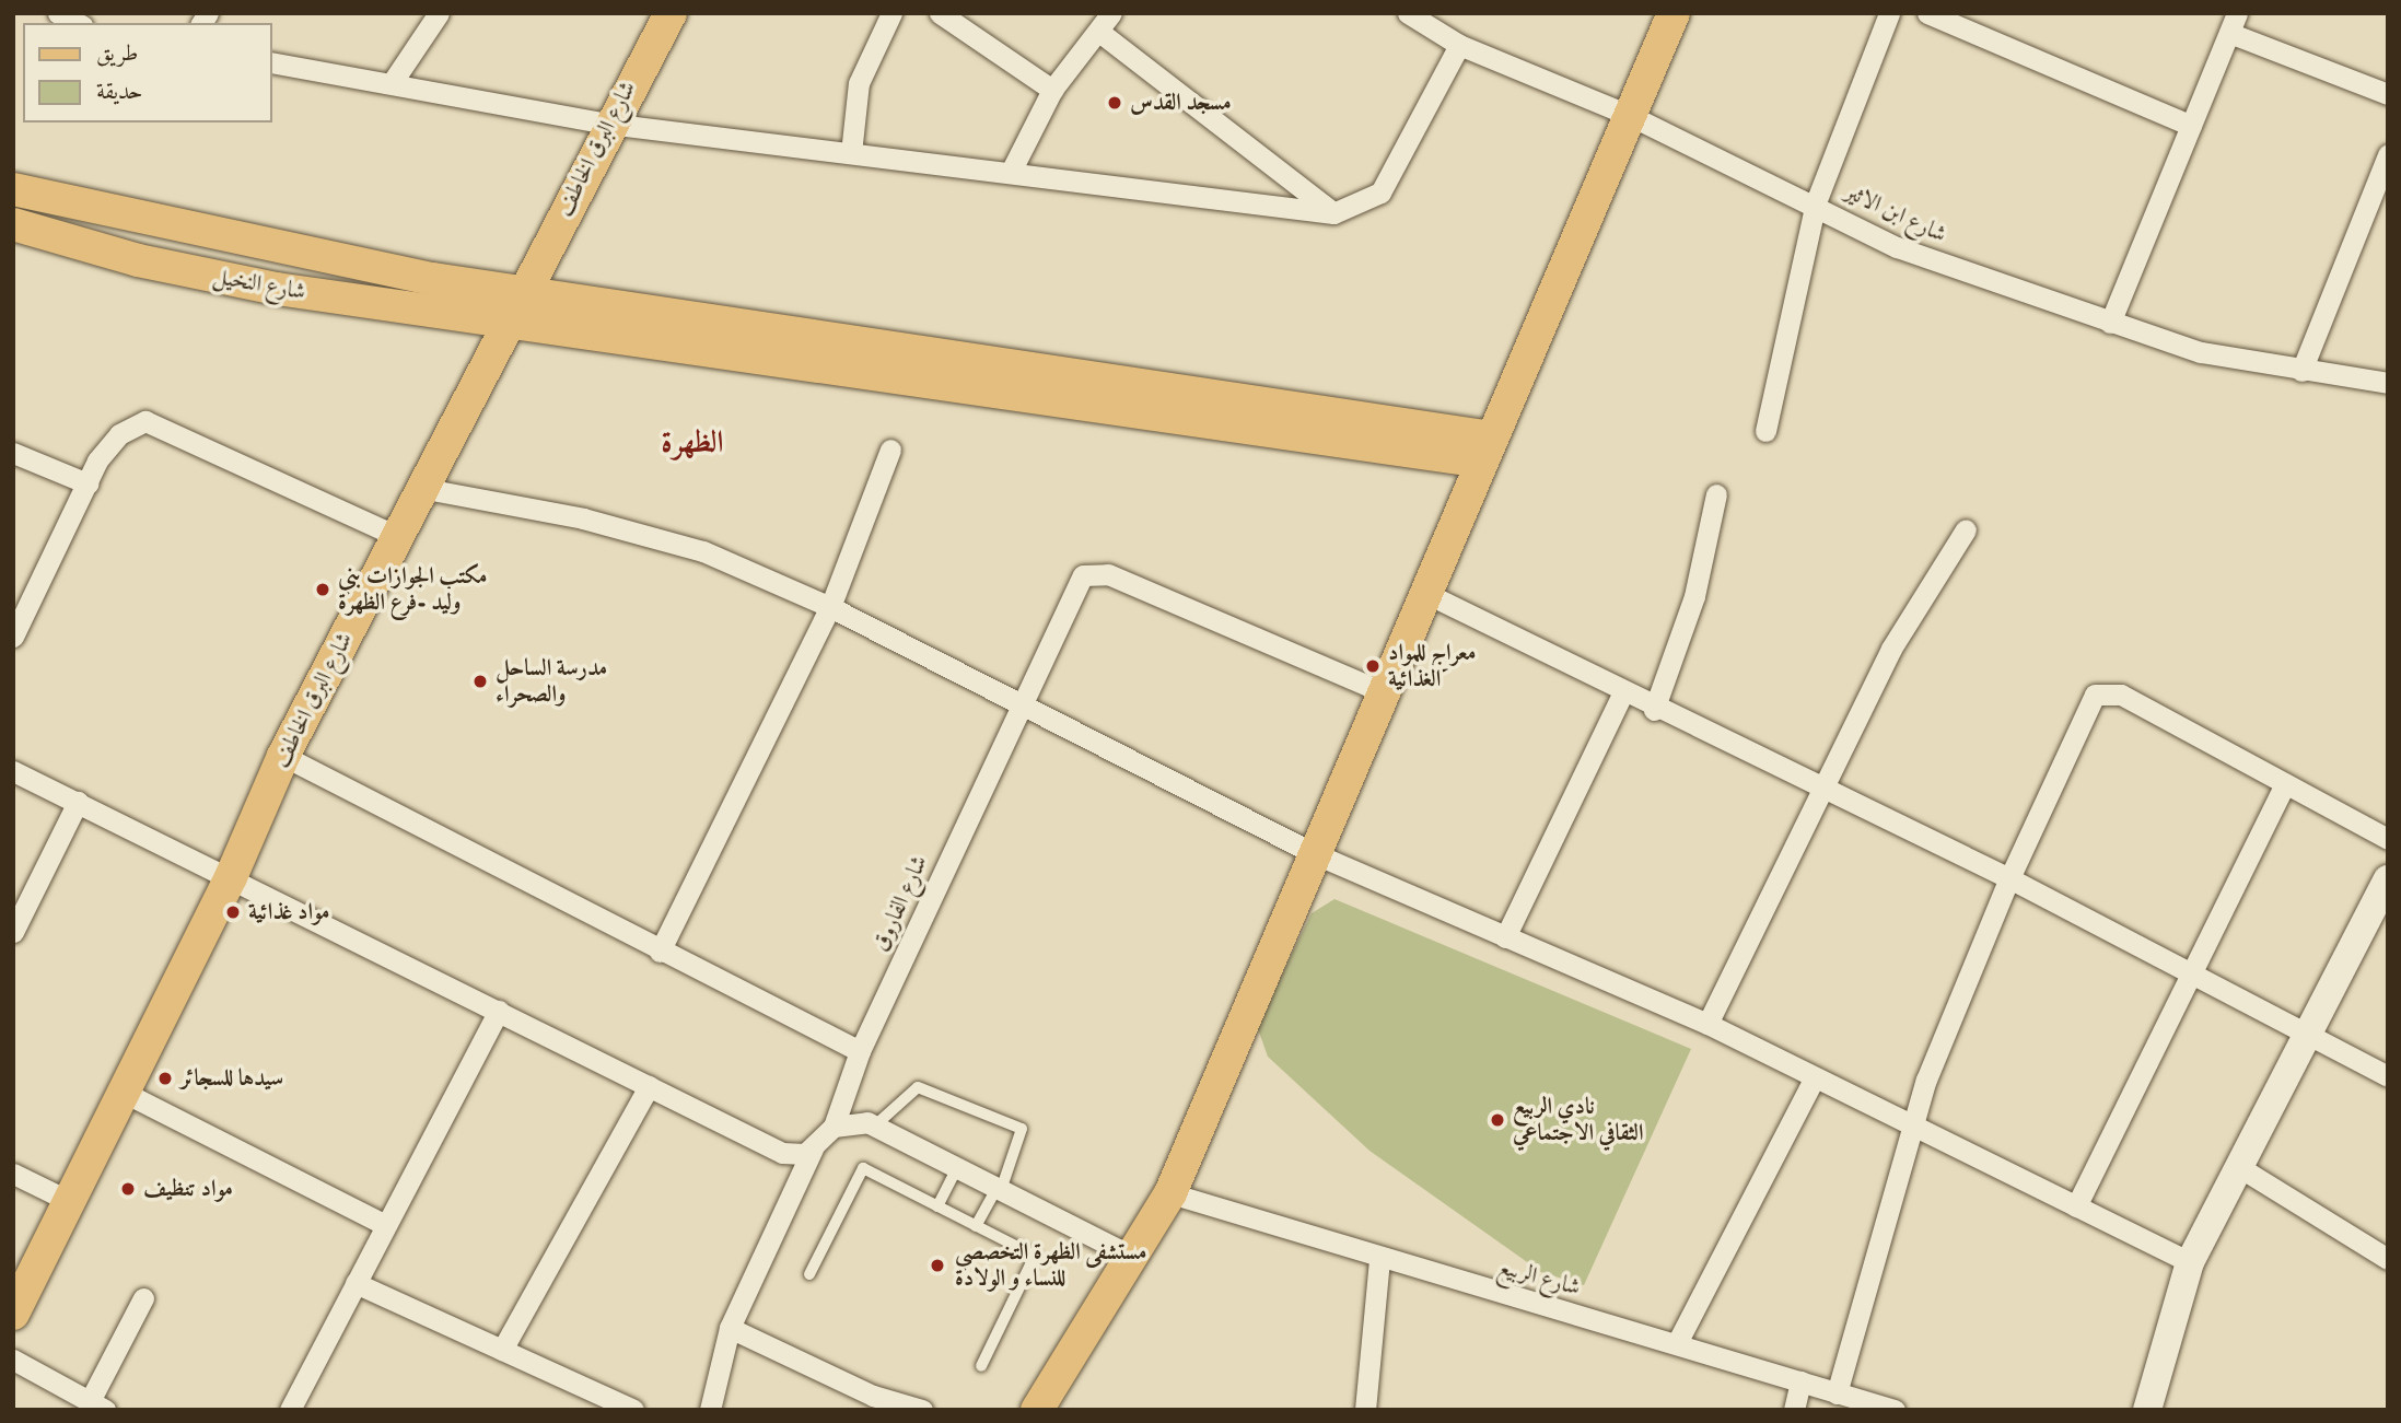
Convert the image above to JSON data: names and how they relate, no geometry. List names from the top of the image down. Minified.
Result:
{"streets":{"main road":["شارع البرق الخاطف","شارع النخيل"],"street":["شارع ابن الاثير","شارع الفاروق","شارع الربيع"]},"crossings":[["شارع البرق الخاطف","شارع النخيل"]],"districts":["الظهرة"],"places":["مسجد القدس","مكتب الجوازات بني وليد -فرع الظهرة","معراج للمواد الغذائية","مدرسة الساحل والصحراء","مواد غذائية","سيدها للسجائر","نادي الربيع الثقافي الاجتماعي","مواد تنظيف","مستشفى الظهرة التخصصي للنساء و الولادة"],"legend":["طريق","حديقة"]}
